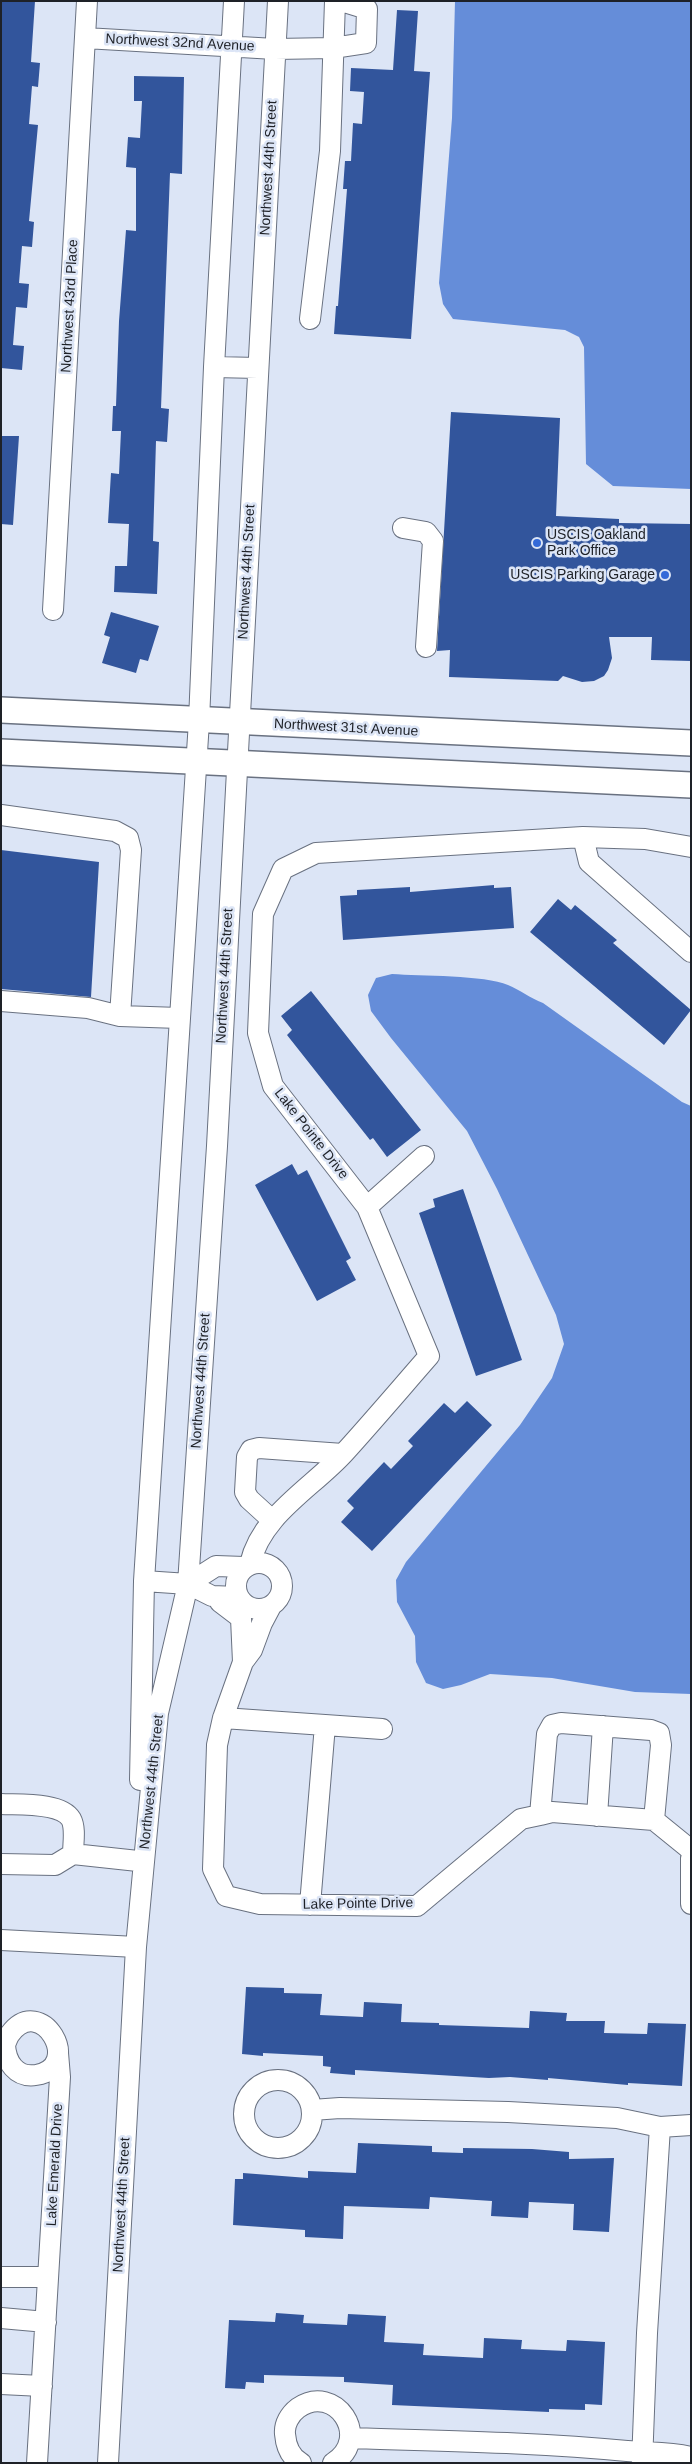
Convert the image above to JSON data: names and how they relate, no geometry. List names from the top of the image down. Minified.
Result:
{"streets":{"main road":["Northwest 31st Avenue"],"street":["Northwest 32nd Avenue","Northwest 44th Street","Northwest 43rd Place","Lake Pointe Drive","Lake Emerald Drive"]},"crossings":[["Northwest 32nd Avenue","Northwest 44th Street"],["Northwest 32nd Avenue","Northwest 43rd Place"],["Northwest 44th Street","Northwest 31st Avenue"]],"places":["USCIS Oakland Park Office","USCIS Parking Garage"]}
